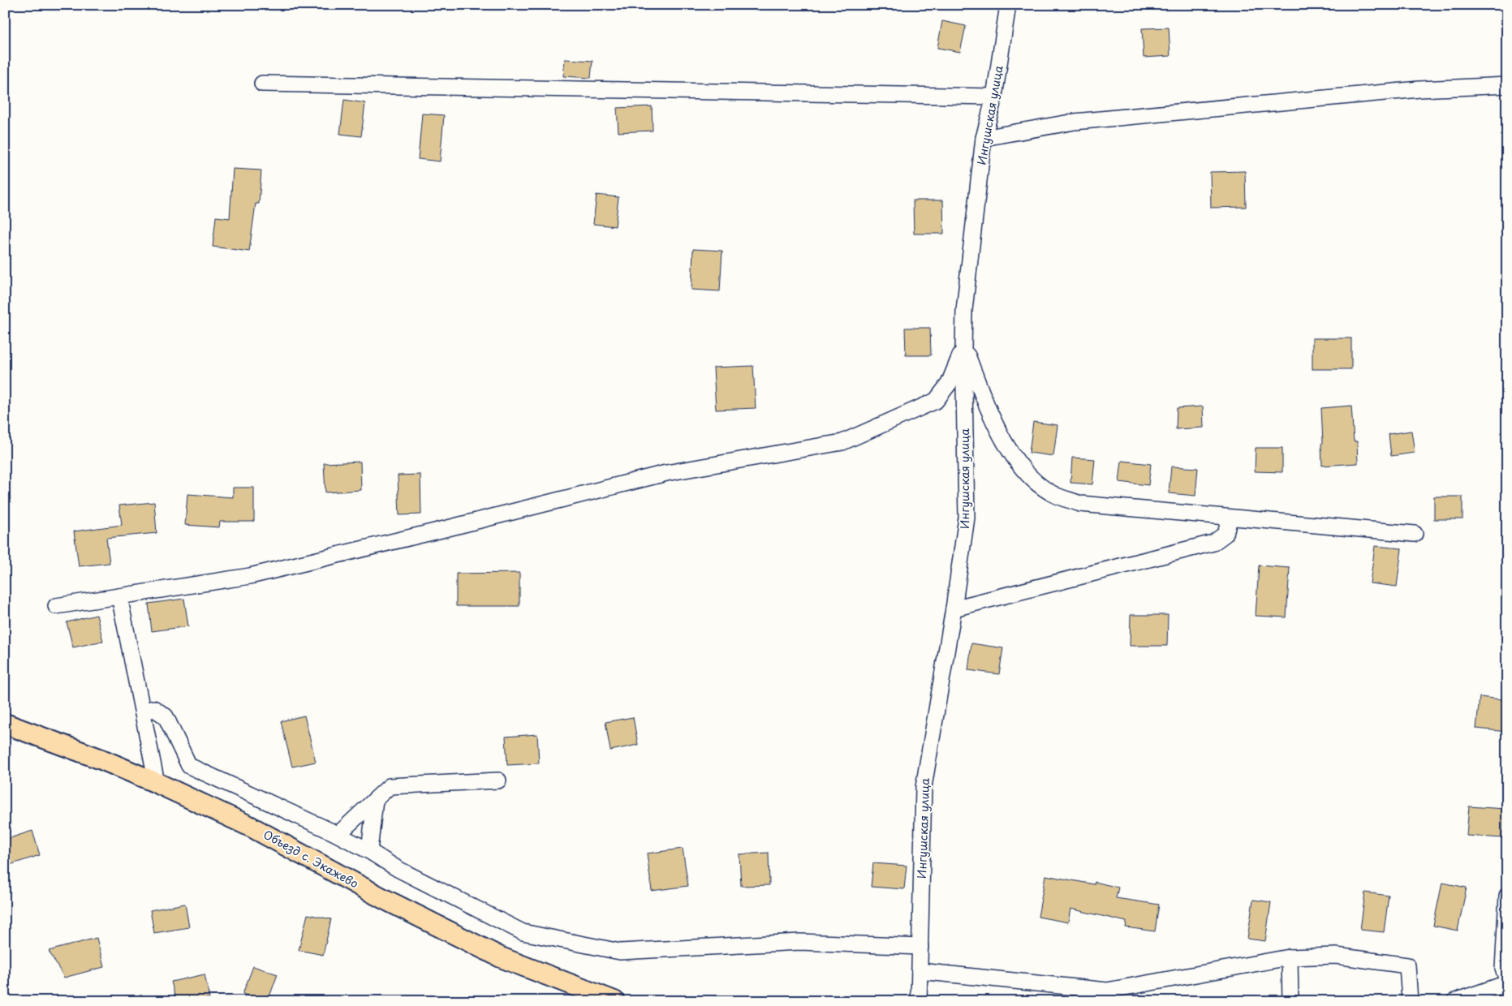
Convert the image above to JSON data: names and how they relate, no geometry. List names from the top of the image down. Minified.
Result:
{"streets":{"main road":["Объезд с. Экажево"],"street":["Ингушская улица"]}}
